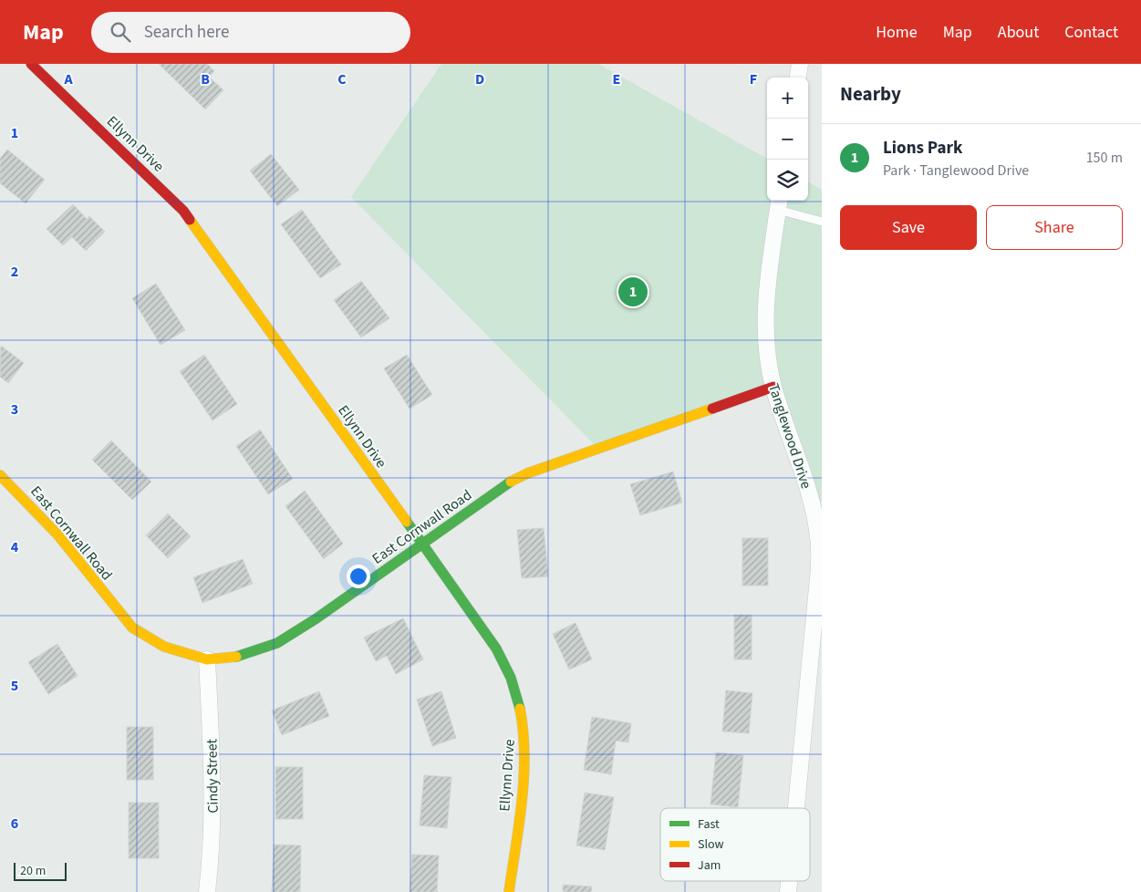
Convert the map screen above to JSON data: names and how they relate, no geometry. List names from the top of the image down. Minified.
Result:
{"streets":{"street":["Ellynn Drive","Tanglewood Drive","East Cornwall Road","Cindy Street"]},"crossings":[["Ellynn Drive","East Cornwall Road"],["Tanglewood Drive","East Cornwall Road"],["East Cornwall Road","Cindy Street"]],"legend":["Fast","Slow","Jam"],"scale_bar":"20 m","page":{"header":"Map","search":"Search here","nav":["Home","Map","About","Contact"],"heading":"Nearby","map_buttons":["+","−"],"list":[{"mark":"1","name":"Lions Park","note":"Park · Tanglewood Drive","value":"150 m"}],"buttons":["Save","Share"],"pins":"1","scale":"20 m"},"grid":{"columns":["A","B","C","D","E","F"],"rows":["1","2","3","4","5","6"]}}
